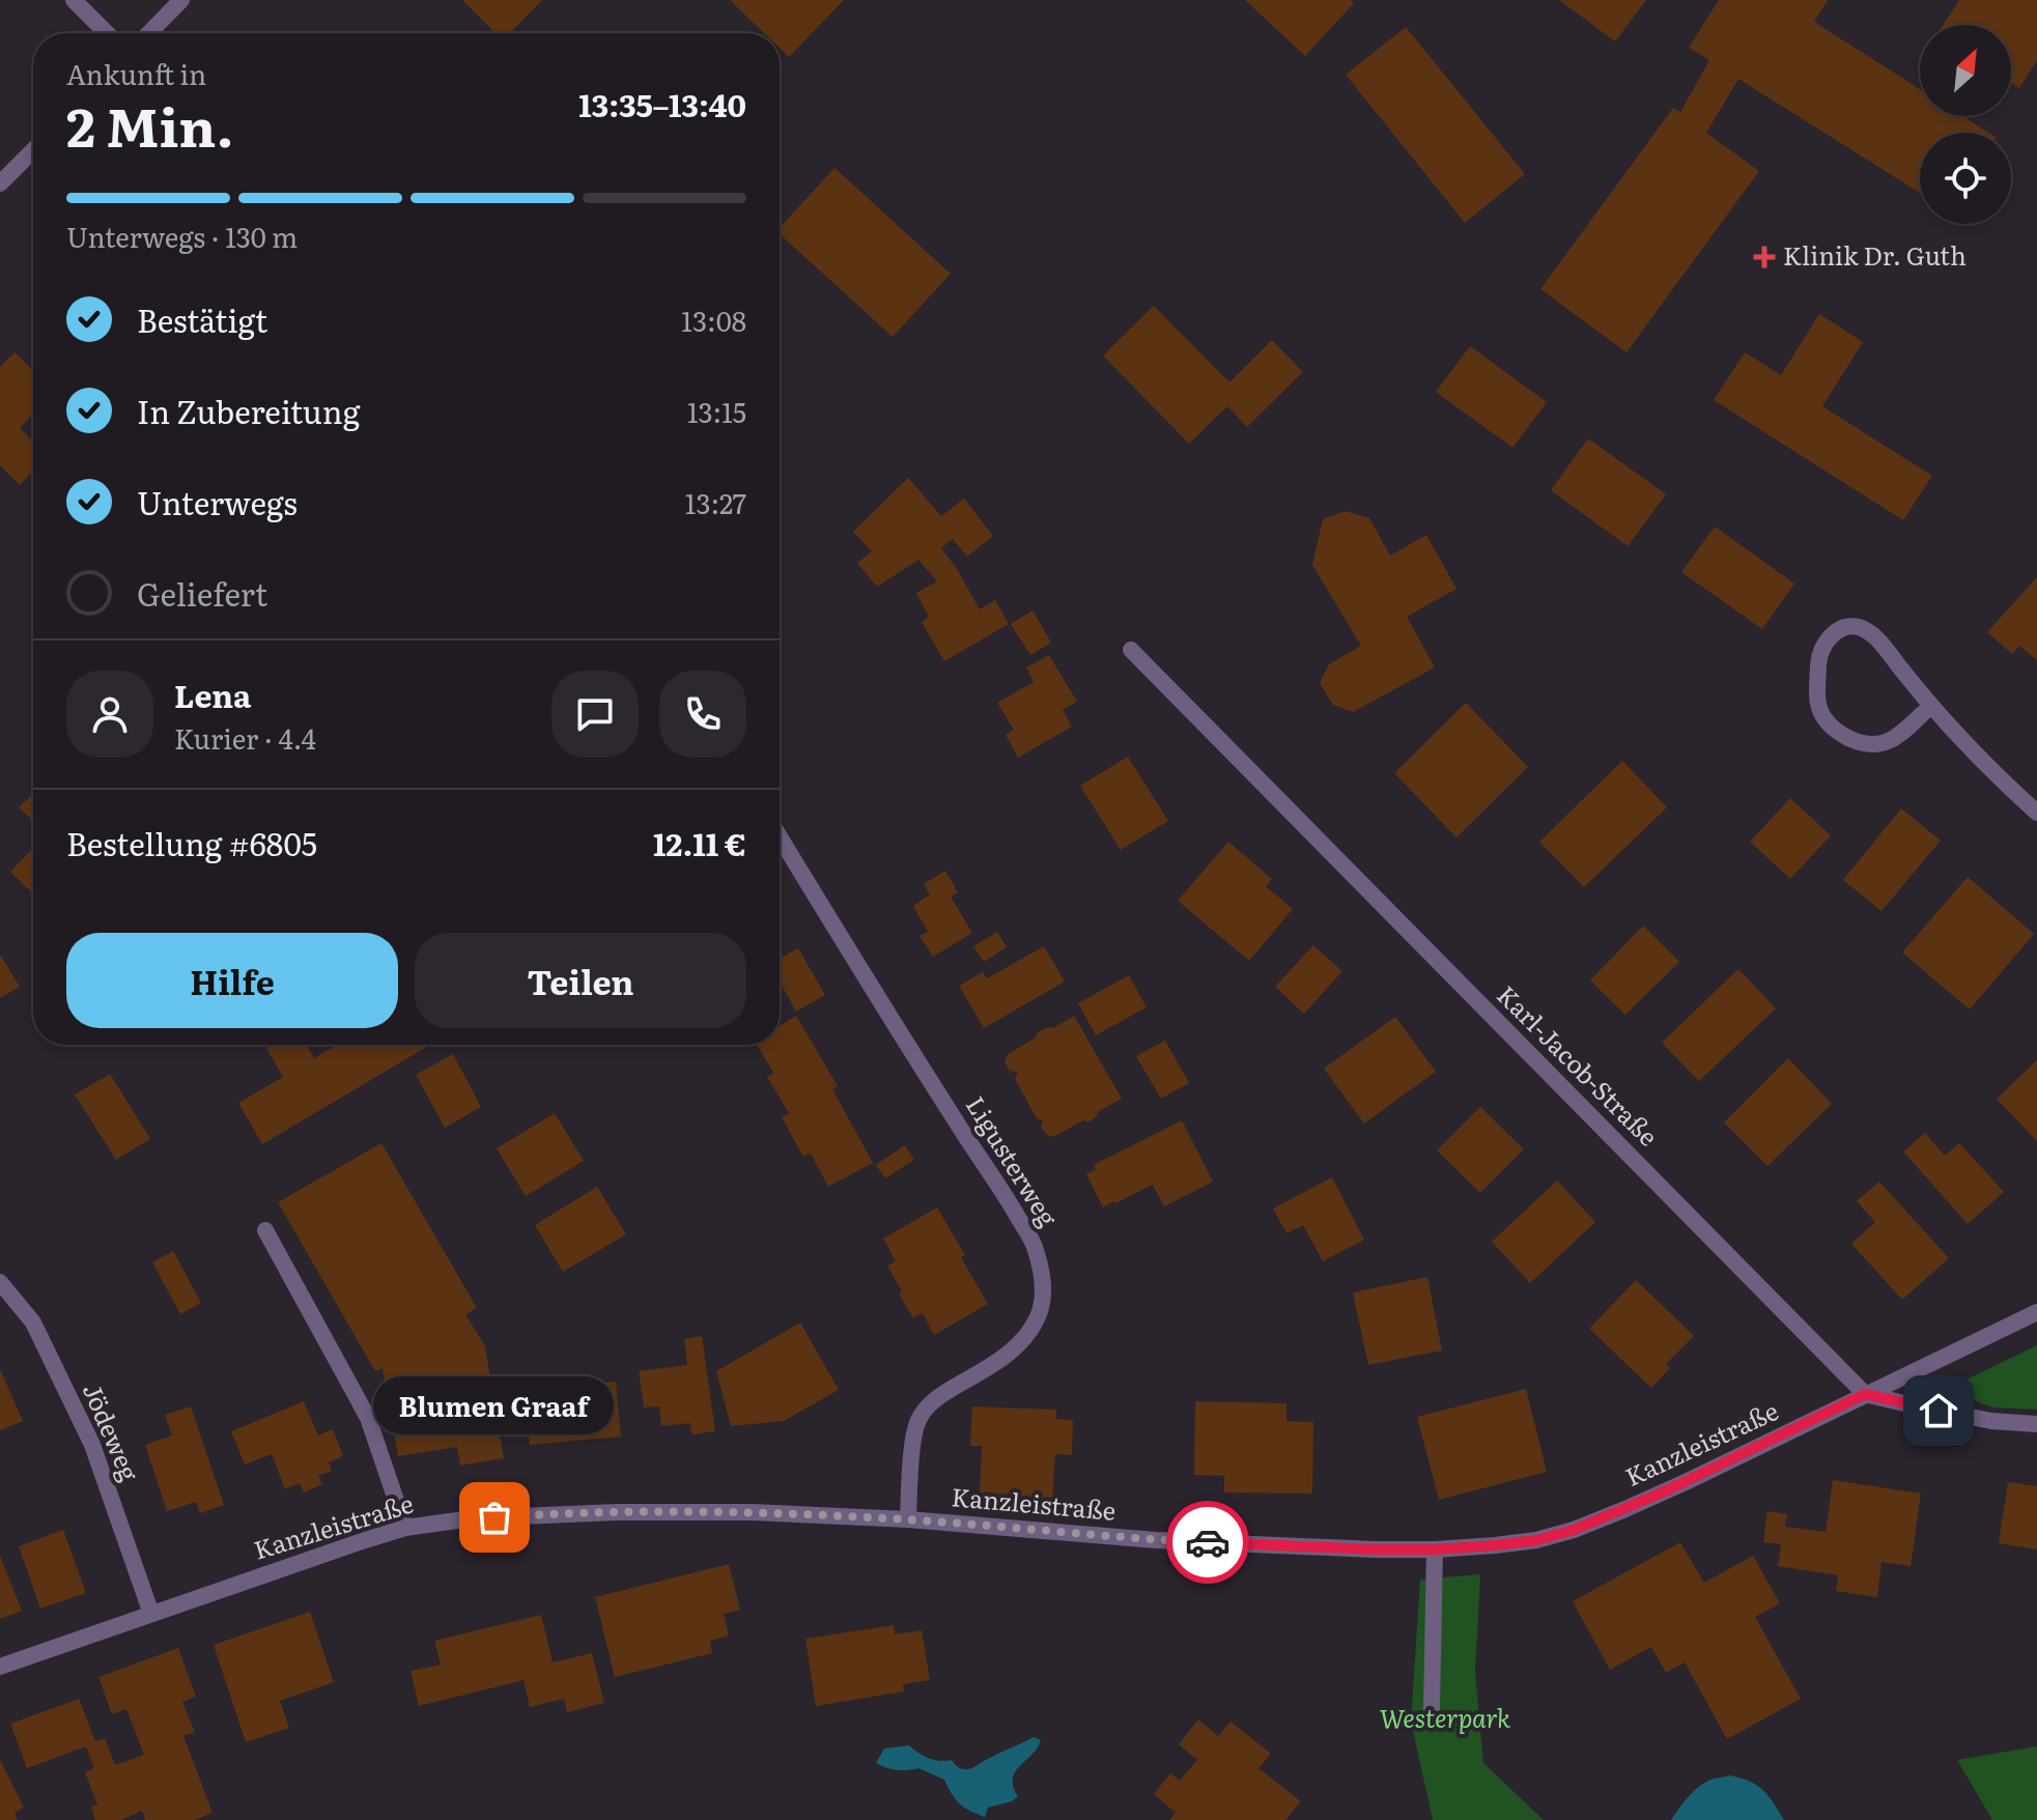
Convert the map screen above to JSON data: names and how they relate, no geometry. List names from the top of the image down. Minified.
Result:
{"streets":{"street":["Karl-Jacob-Straße","Ligusterweg","Jödeweg","Kanzleistraße"]},"crossings":[["Karl-Jacob-Straße","Kanzleistraße"],["Ligusterweg","Kanzleistraße"],["Jödeweg","Kanzleistraße"]],"parks":["Westerpark"],"places":{"health":["Klinik Dr. Guth"],"other":["Blumen Graaf"]},"north":"top right","page":{"heading":["2 Min.","Ankunft in","13:35–13:40"],"panel":["Lena","Kurier · 4.4","Bestellung #6805","12.11 €"],"bar":"Unterwegs · 130 m","list":[["Bestätigt","13:08"],["In Zubereitung","13:15"],["Unterwegs","13:27"],"Geliefert"],"buttons":["Hilfe","Teilen"],"bubble":"Blumen Graaf"}}
